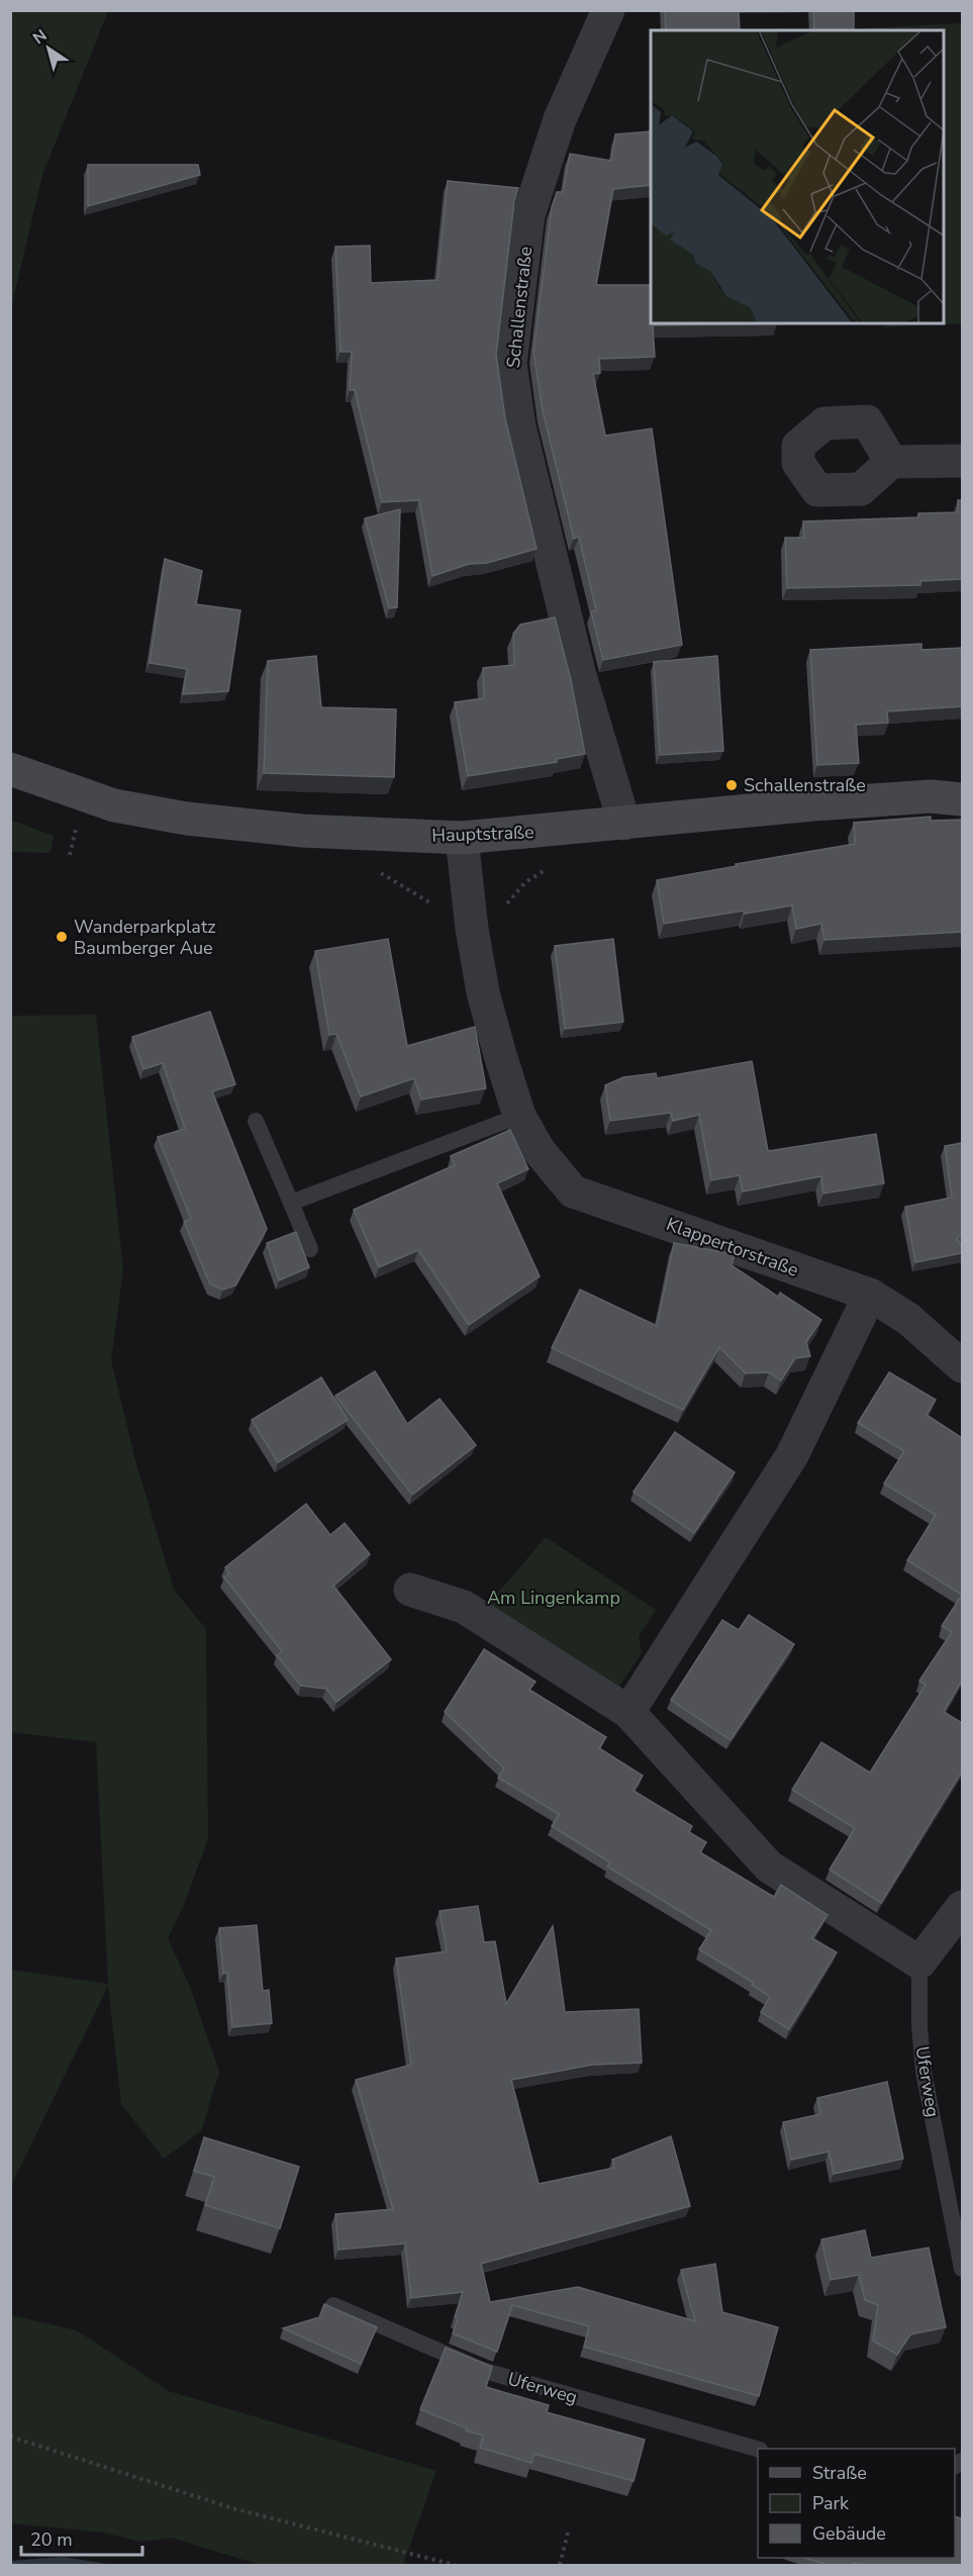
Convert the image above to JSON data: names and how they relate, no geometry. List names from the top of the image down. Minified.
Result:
{"streets":{"street":["Schallenstraße","Hauptstraße","Klappertorstraße"],"lane":["Uferweg"]},"crossings":[["Schallenstraße","Hauptstraße"],["Hauptstraße","Klappertorstraße"]],"parks":["Am Lingenkamp"],"places":["Schallenstraße","Wanderparkplatz Baumberger Aue"],"legend":["Straße","Park","Gebäude"],"scale_bar":"20 m","north":"top left"}
